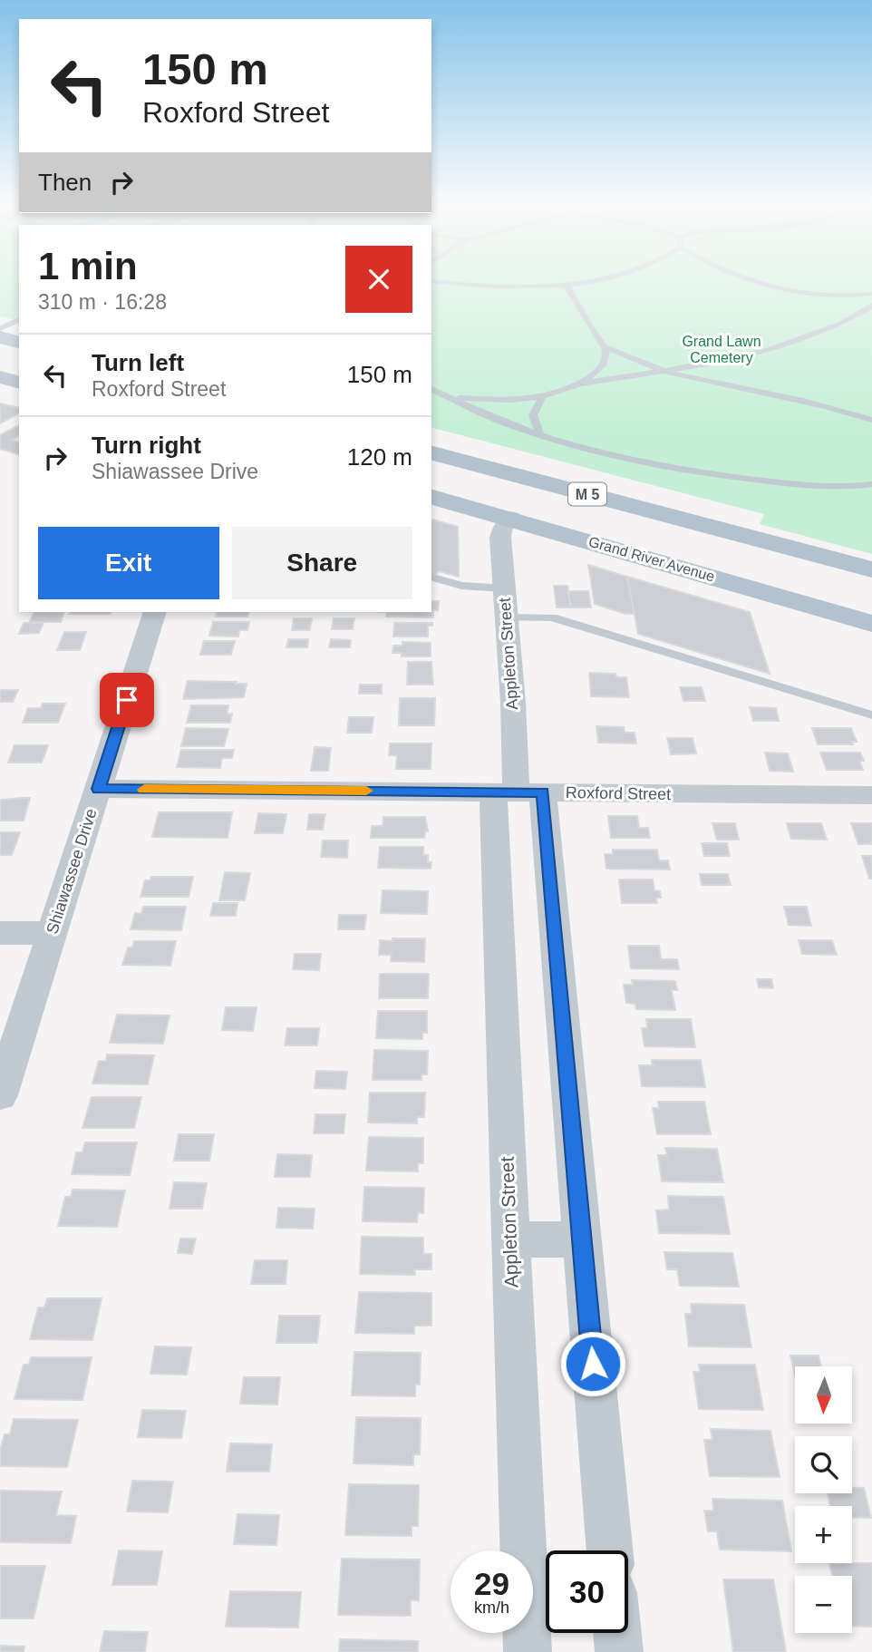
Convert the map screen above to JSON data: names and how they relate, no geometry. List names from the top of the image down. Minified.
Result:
{"streets":{"main road":["M 5","Grand River Avenue"],"street":["Appleton Street","Roxford Street","Shiawassee Drive"]},"crossings":[["Grand River Avenue","Appleton Street"],["Appleton Street","Roxford Street"],["Roxford Street","Shiawassee Drive"]],"parks":["Grand Lawn Cemetery"],"north":"bottom","page":{"turn":["150 m","Roxford Street"],"then":"Then","heading":["1 min","310 m · 16:28"],"list":[{"name":"Turn left","note":"Roxford Street","value":"150 m"},{"name":"Turn right","note":"Shiawassee Drive","value":"120 m"}],"buttons":["Exit","Share"],"map_buttons":["+","−"],"speed":"29 km/h","limit":"30"}}
